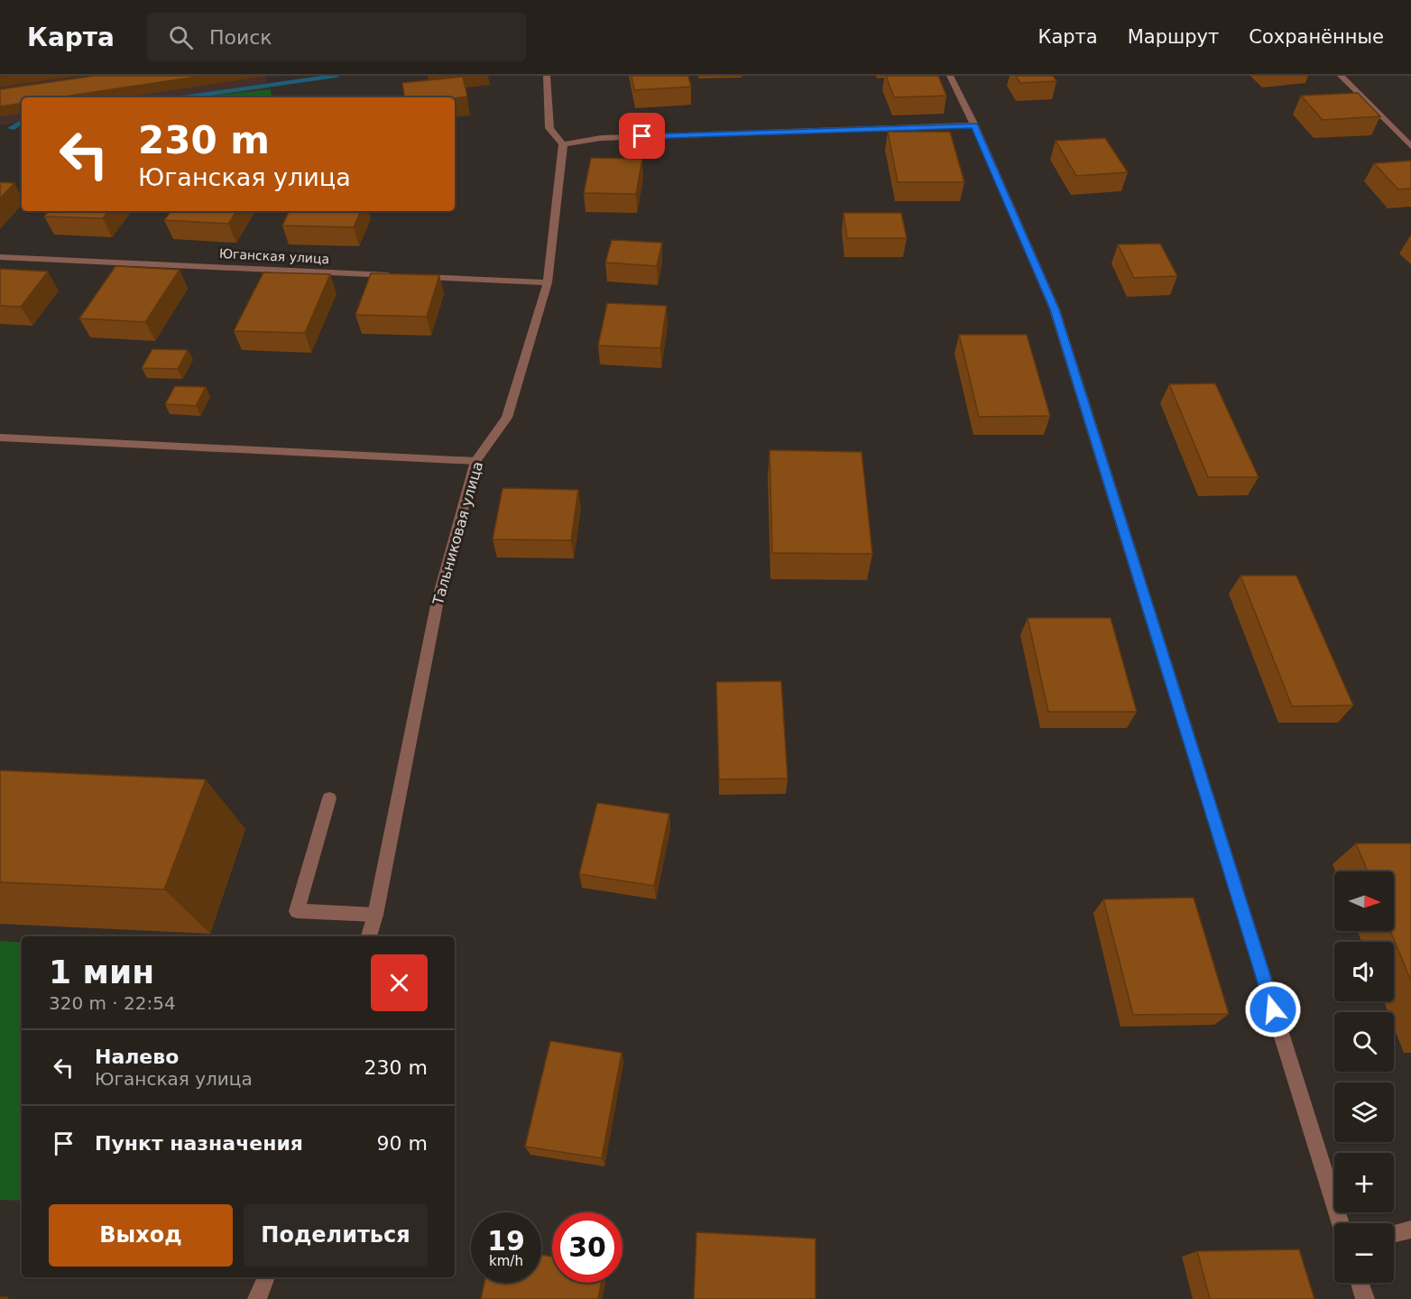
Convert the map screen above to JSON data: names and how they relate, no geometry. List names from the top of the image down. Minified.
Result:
{"streets":{"street":["Юганская улица","Тальниковая улица"]},"crossings":[["Юганская улица","Тальниковая улица"]],"north":"right","page":{"header":"Карта","search":"Поиск","nav":["Карта","Маршрут","Сохранённые"],"turn":["230 m","Юганская улица"],"map_buttons":["+","−"],"heading":["1 мин","320 m · 22:54"],"list":[{"name":"Налево","note":"Юганская улица","value":"230 m"},{"name":"Пункт назначения","value":"90 m"}],"buttons":["Выход","Поделиться"],"speed":"19 km/h","limit":"30"}}
